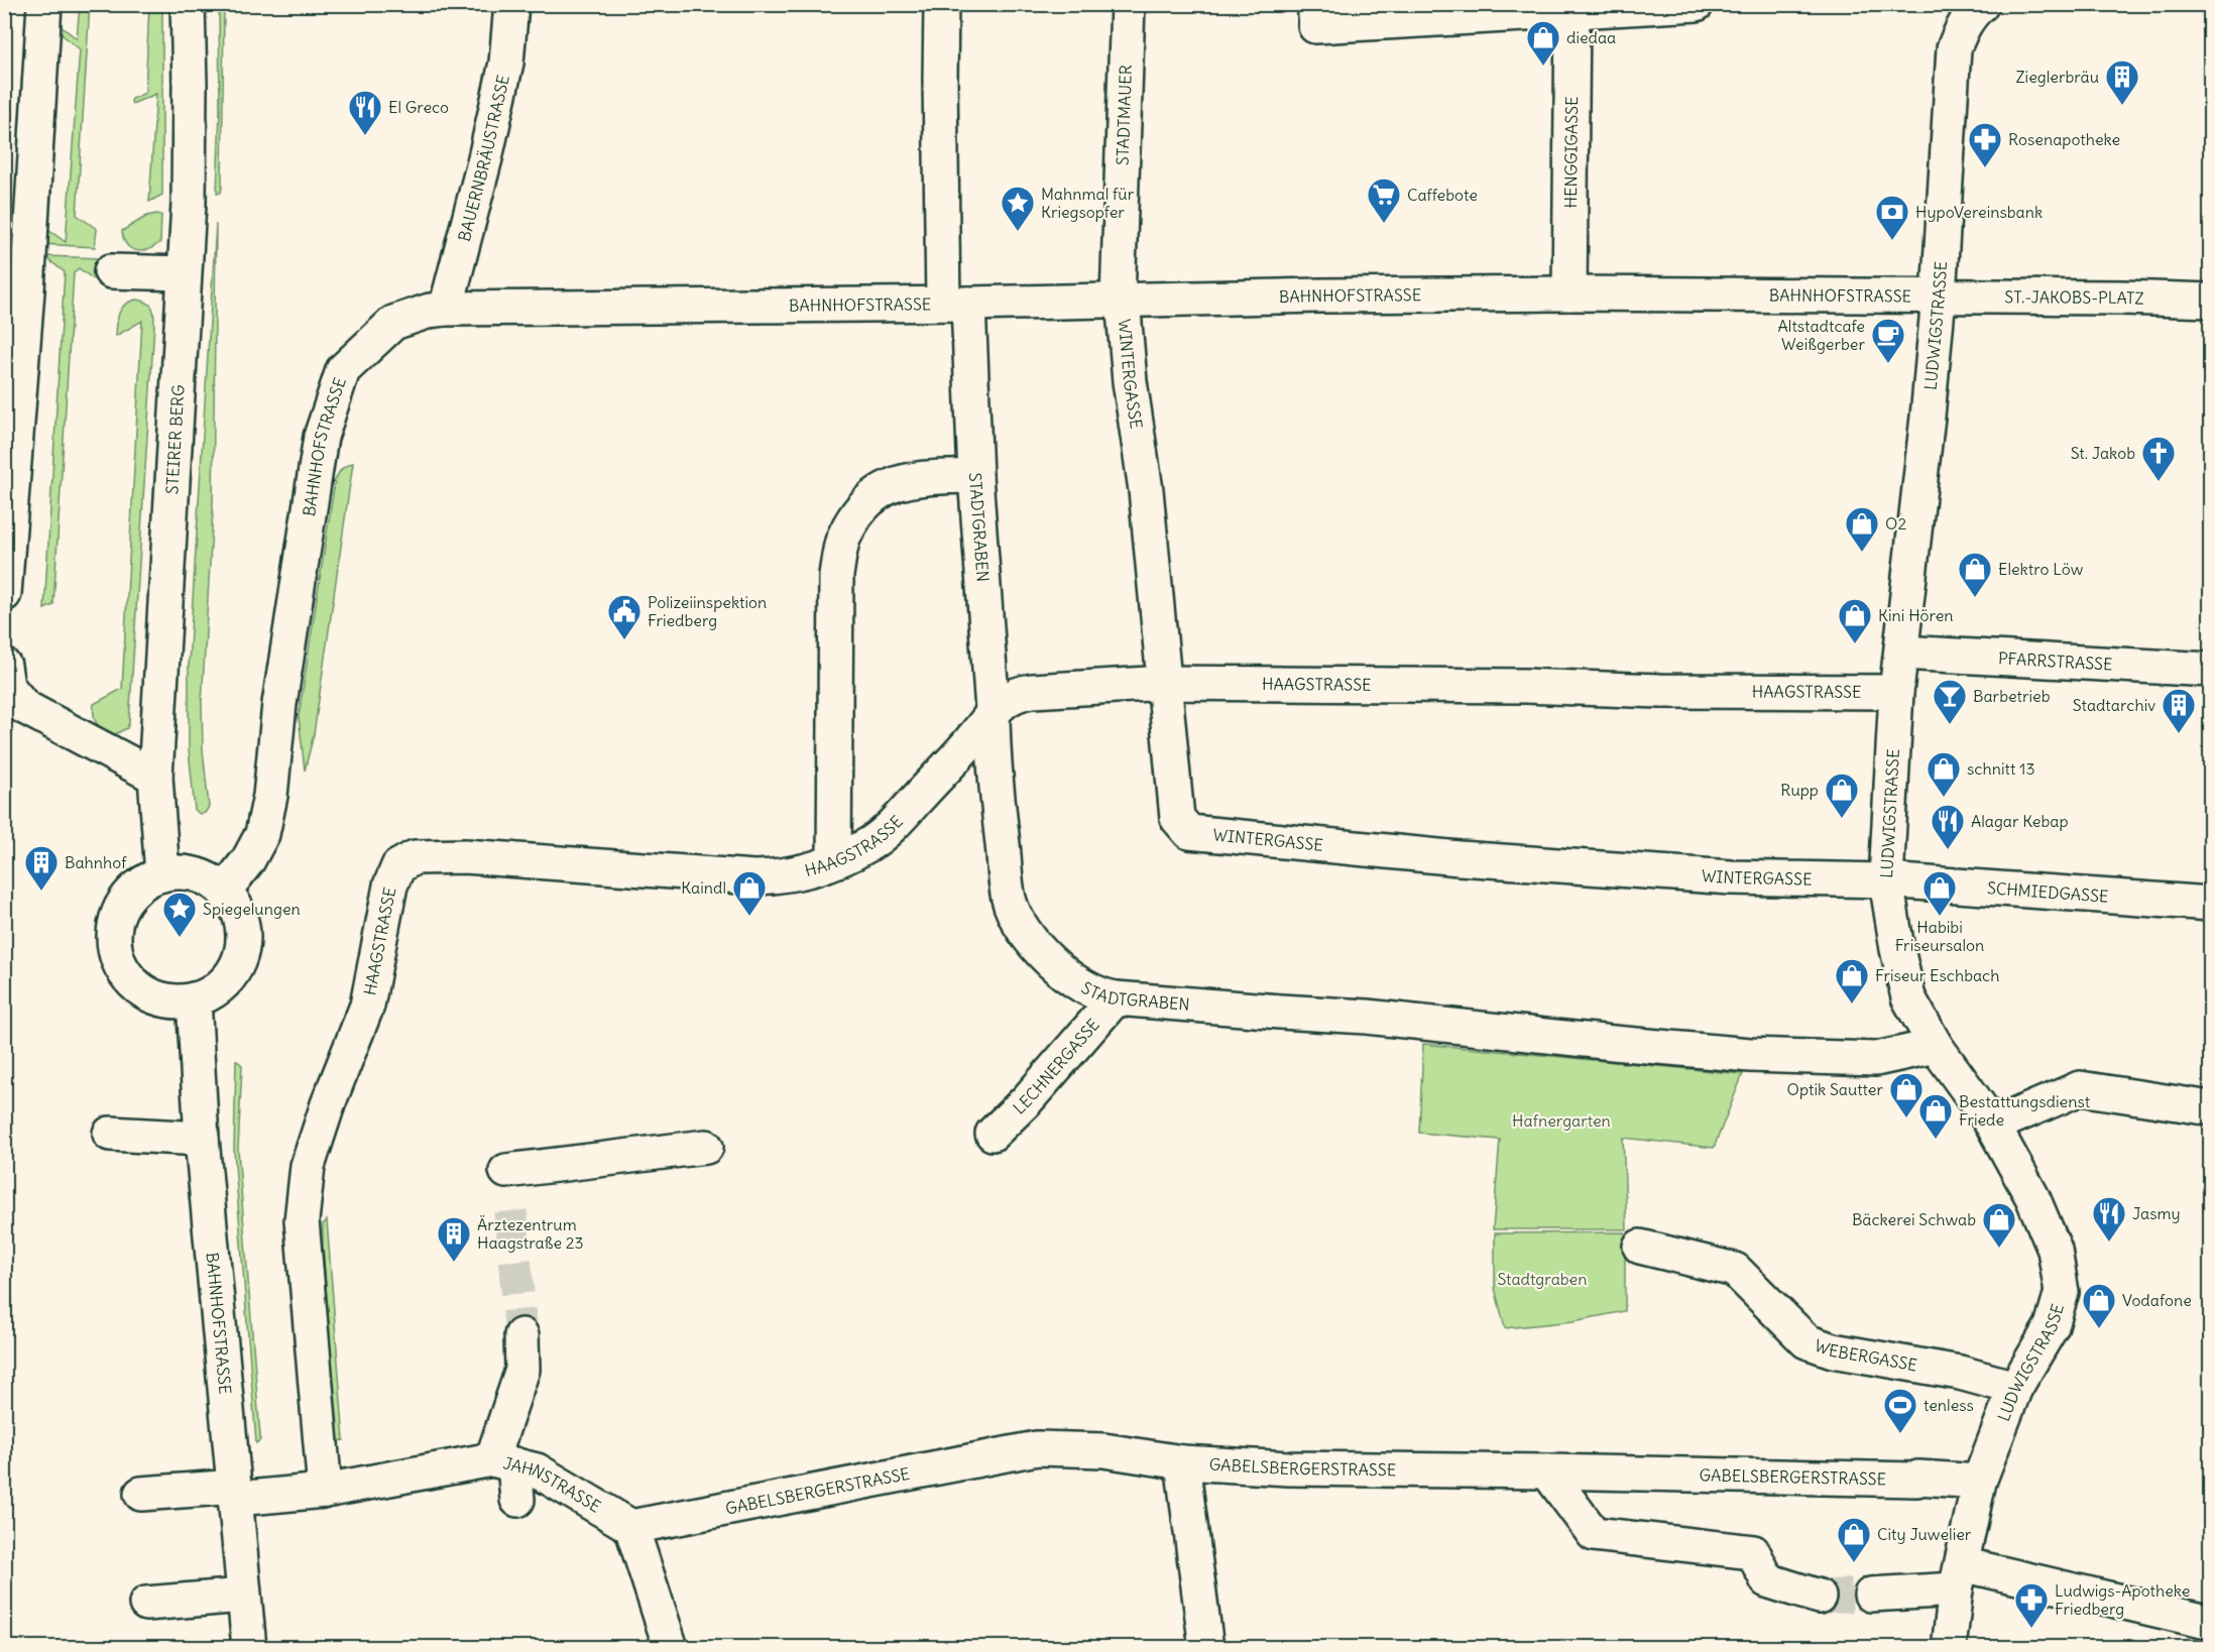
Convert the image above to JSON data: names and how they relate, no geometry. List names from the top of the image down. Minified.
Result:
{"streets":{"street":["STADTMAUER","HENGGIGASSE","BAUERNBRÄUSTRASSE","BAHNHOFSTRASSE","ST.-JAKOBS-PLATZ","LUDWIGSTRASSE","WINTERGASSE","STEIRER BERG","STADTGRABEN","PFARRSTRASSE","HAAGSTRASSE","SCHMIEDGASSE","LECHNERGASSE","WEBERGASSE","GABELSBERGERSTRASSE","JAHNSTRASSE"]},"crossings":[["STADTMAUER","BAHNHOFSTRASSE"],["STADTMAUER","WINTERGASSE"],["HENGGIGASSE","BAHNHOFSTRASSE"],["BAUERNBRÄUSTRASSE","BAHNHOFSTRASSE"],["BAHNHOFSTRASSE","ST.-JAKOBS-PLATZ"],["BAHNHOFSTRASSE","LUDWIGSTRASSE"],["BAHNHOFSTRASSE","WINTERGASSE"],["BAHNHOFSTRASSE","STEIRER BERG"],["BAHNHOFSTRASSE","STADTGRABEN"],["BAHNHOFSTRASSE","JAHNSTRASSE"],["ST.-JAKOBS-PLATZ","LUDWIGSTRASSE"],["LUDWIGSTRASSE","WINTERGASSE"],["LUDWIGSTRASSE","STADTGRABEN"],["LUDWIGSTRASSE","PFARRSTRASSE"],["LUDWIGSTRASSE","HAAGSTRASSE"],["LUDWIGSTRASSE","SCHMIEDGASSE"],["LUDWIGSTRASSE","WEBERGASSE"],["LUDWIGSTRASSE","GABELSBERGERSTRASSE"],["WINTERGASSE","HAAGSTRASSE"],["WINTERGASSE","SCHMIEDGASSE"],["STADTGRABEN","HAAGSTRASSE"],["STADTGRABEN","LECHNERGASSE"],["HAAGSTRASSE","JAHNSTRASSE"],["GABELSBERGERSTRASSE","JAHNSTRASSE"]],"parks":["Hafnergarten","Stadtgraben"],"places":{"shop":["diedaa","O2","Elektro Löw","Kini Hören","schnitt 13","Rupp","Kaindl","Habibi Friseursalon","Friseur Eschbach","Optik Sautter","Bestattungsdienst Friede","Bäckerei Schwab","Vodafone","City Juwelier"],"building":["Zieglerbräu","Stadtarchiv","Bahnhof","Ärztezentrum Haagstraße 23"],"restaurant":["El Greco","Alagar Kebap","Jasmy"],"pharmacy":["Rosenapotheke","Ludwigs-Apotheke Friedberg"],"supermarket":["Caffebote"],"place":["Mahnmal für Kriegsopfer","Spiegelungen"],"bank":["HypoVereinsbank"],"cafe":["Altstadtcafe Weißgerber"],"church":["St. Jakob"],"public building":["Polizeiinspektion Friedberg"],"bar":["Barbetrieb"],"sports":["tenless"]}}
